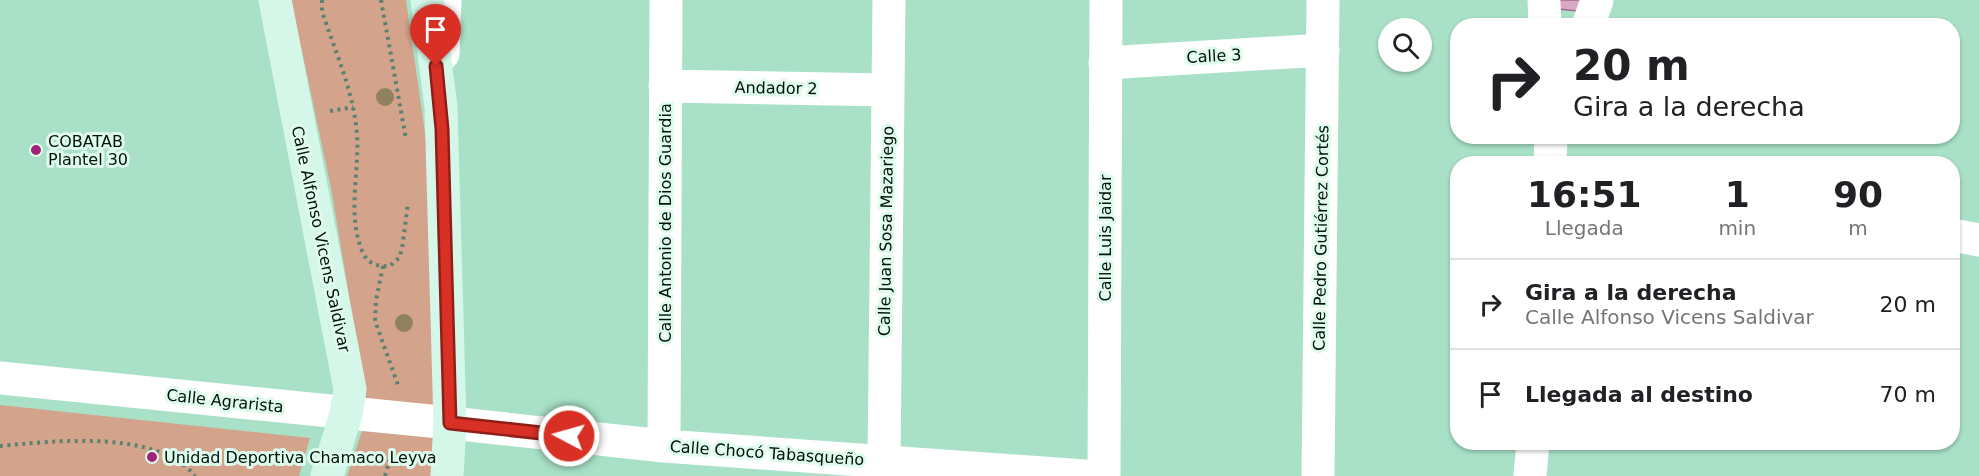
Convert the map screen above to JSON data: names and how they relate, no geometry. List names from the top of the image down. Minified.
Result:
{"streets":{"main road":["Calle Alfonso Vicens Saldivar"],"street":["Calle 3","Andador 2","Calle Antonio de Dios Guardia","Calle Juan Sosa Mazariego","Calle Luis Jaidar","Calle Pedro Gutiérrez Cortés","Calle Agrarista","Calle Chocó Tabasqueño"]},"crossings":[["Calle 3","Calle Luis Jaidar"],["Calle 3","Calle Pedro Gutiérrez Cortés"],["Andador 2","Calle Antonio de Dios Guardia"],["Andador 2","Calle Juan Sosa Mazariego"],["Calle Antonio de Dios Guardia","Calle Chocó Tabasqueño"],["Calle Juan Sosa Mazariego","Calle Chocó Tabasqueño"],["Calle Alfonso Vicens Saldivar","Calle Agrarista"],["Calle Agrarista","Calle Chocó Tabasqueño"]],"places":["COBATAB Plantel 30","Unidad Deportiva Chamaco Leyva"],"page":{"turn":["20 m","Gira a la derecha"],"eta":["16:51","Llegada","1","min","90","m"],"list":[{"name":"Gira a la derecha","note":"Calle Alfonso Vicens Saldivar","value":"20 m"},{"name":"Llegada al destino","value":"70 m"}]}}
